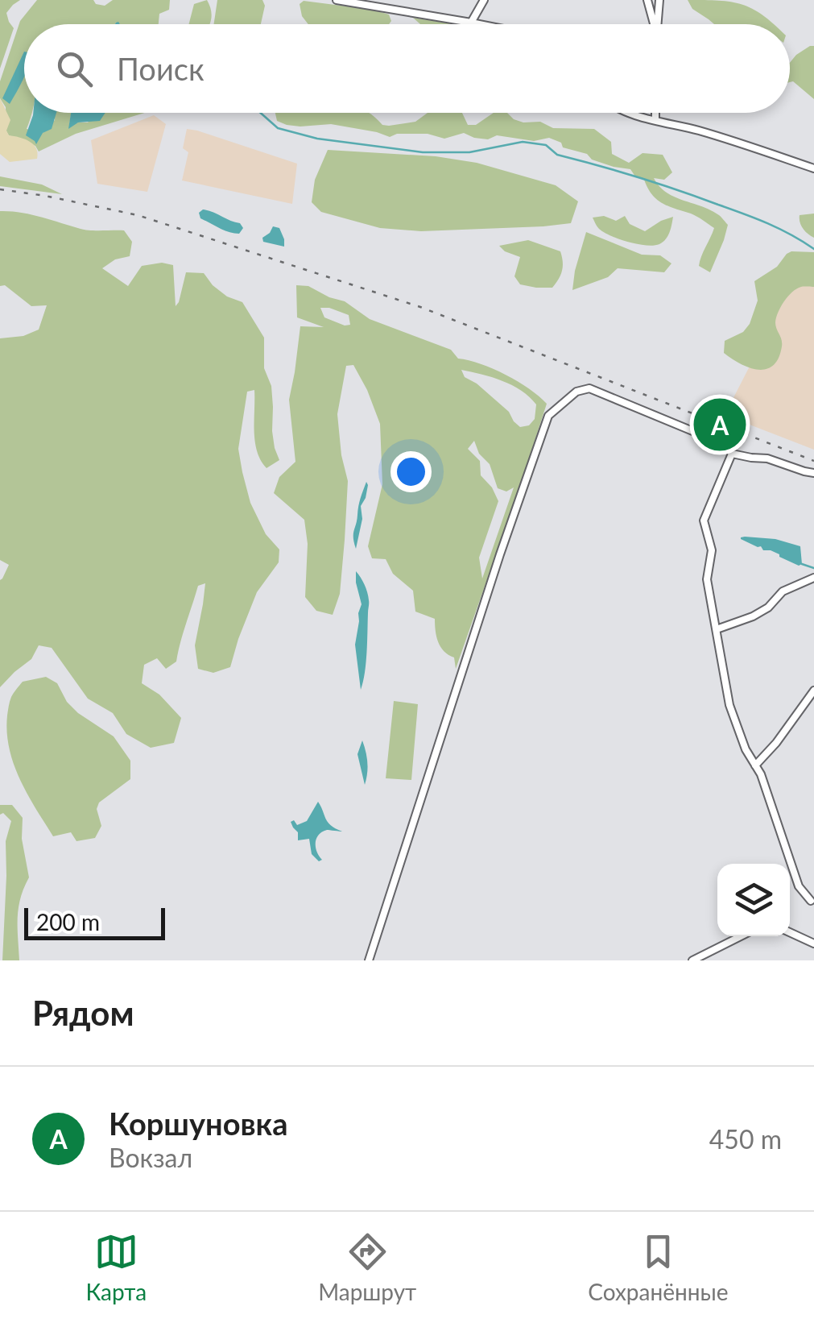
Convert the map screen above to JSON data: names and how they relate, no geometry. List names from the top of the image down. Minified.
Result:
{"scale_bar":"200 m","page":{"search":"Поиск","pins":"A","scale":"200 m","heading":"Рядом","list":[{"mark":"A","name":"Коршуновка","note":"Вокзал","value":"450 m"}],"nav":["Карта","Маршрут","Сохранённые"]}}
